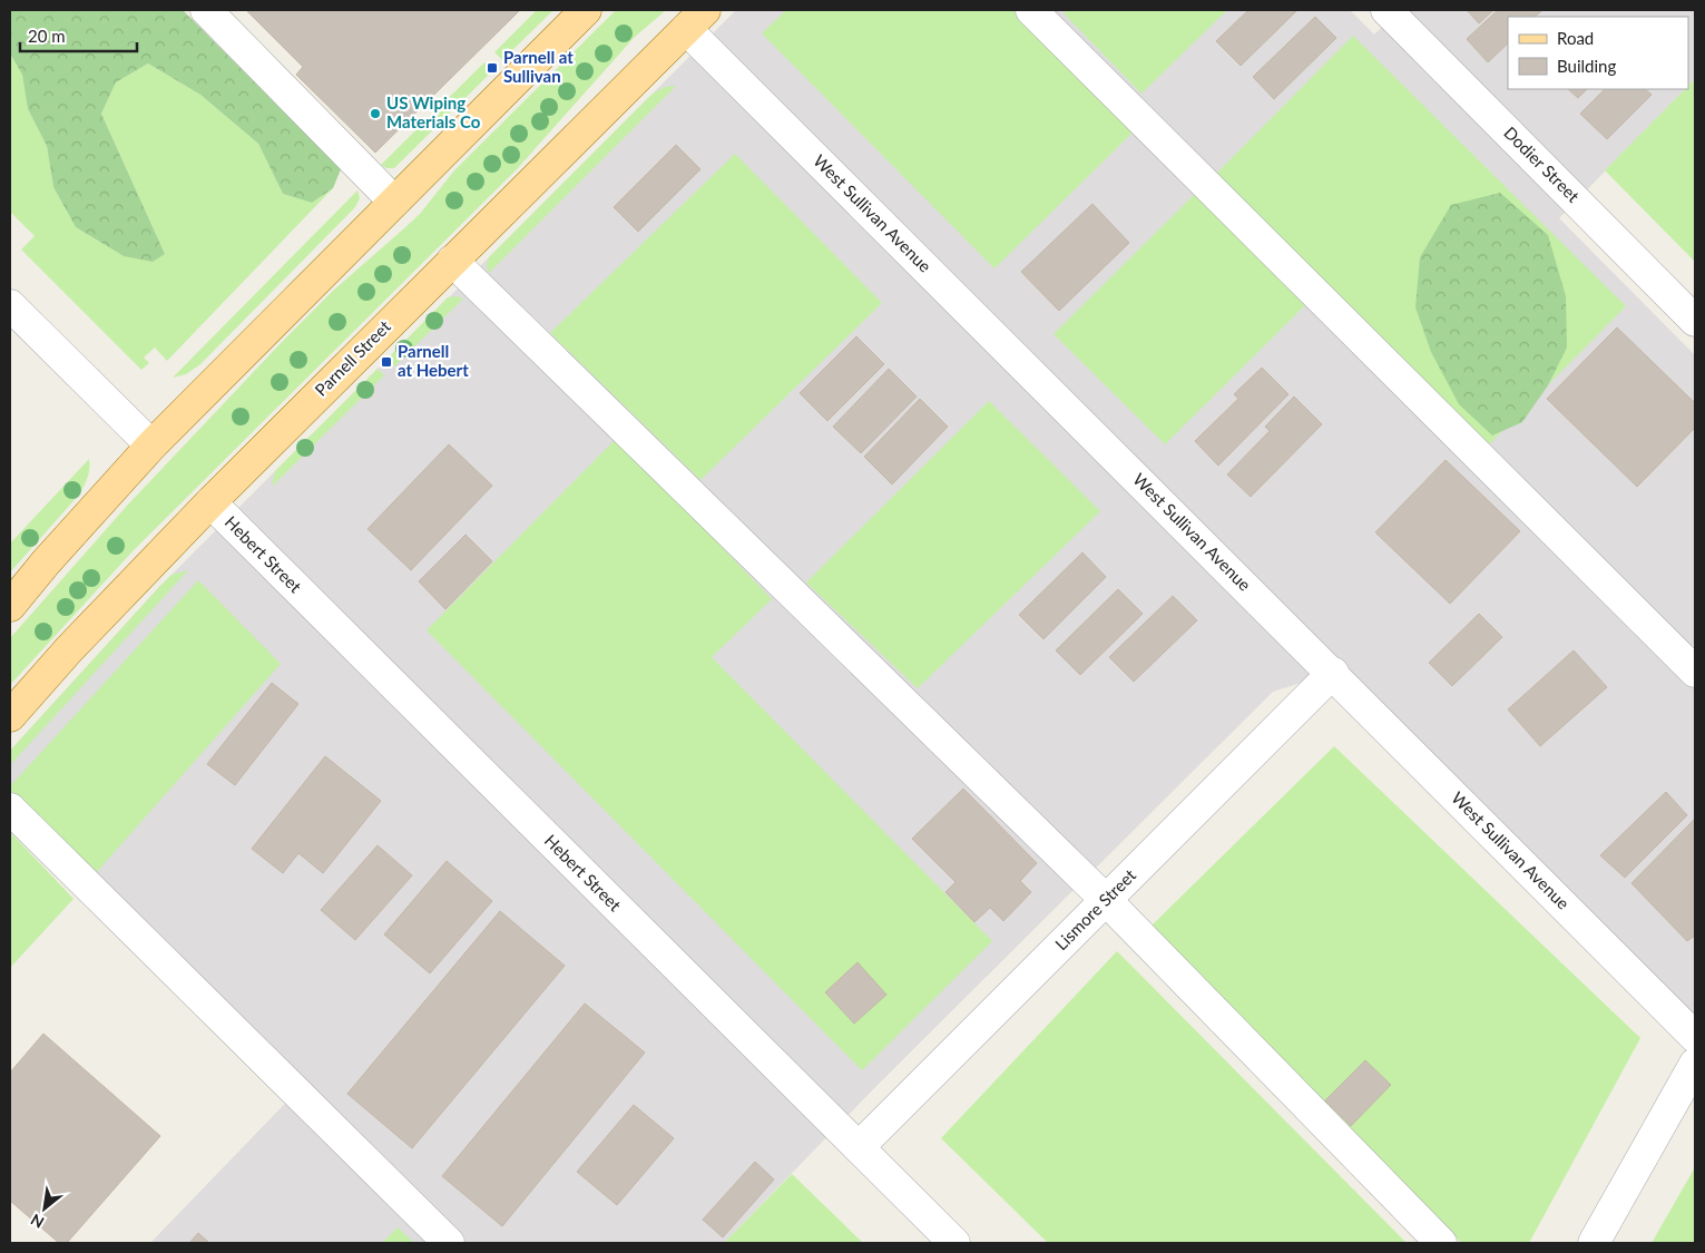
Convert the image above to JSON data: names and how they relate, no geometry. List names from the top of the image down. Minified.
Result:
{"streets":{"main road":["Parnell Street"],"street":["Dodier Street","West Sullivan Avenue","Hebert Street","Lismore Street"]},"crossings":[["West Sullivan Avenue","Parnell Street"],["West Sullivan Avenue","Lismore Street"],["Parnell Street","Hebert Street"],["Hebert Street","Lismore Street"]],"places":{"transit":["Parnell at Sullivan","Parnell at Hebert"],"other":["US Wiping Materials Co"]},"legend":["Road","Building"],"scale_bar":"20 m","north":"bottom left"}
